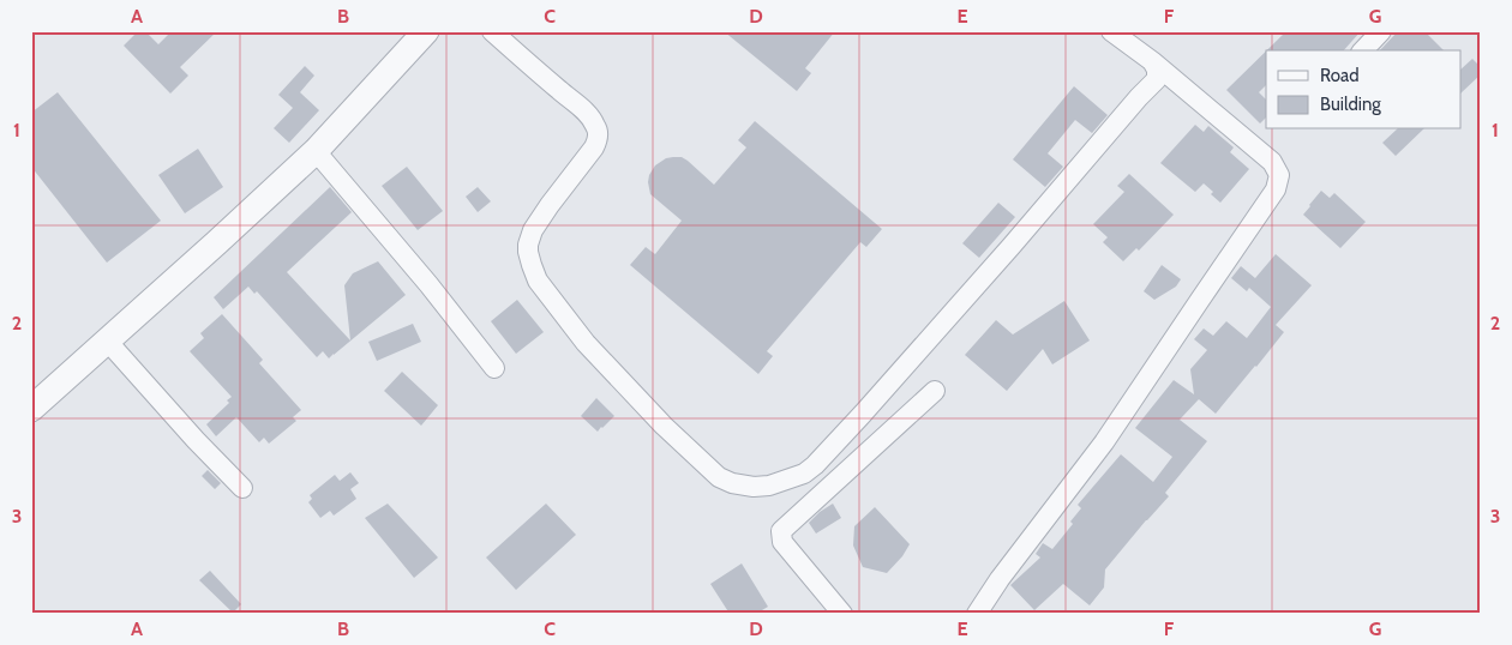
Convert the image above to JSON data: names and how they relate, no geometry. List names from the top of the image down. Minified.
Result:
{"legend":["Road","Building"],"grid":{"columns":["A","B","C","D","E","F","G"],"rows":["1","2","3"]}}
